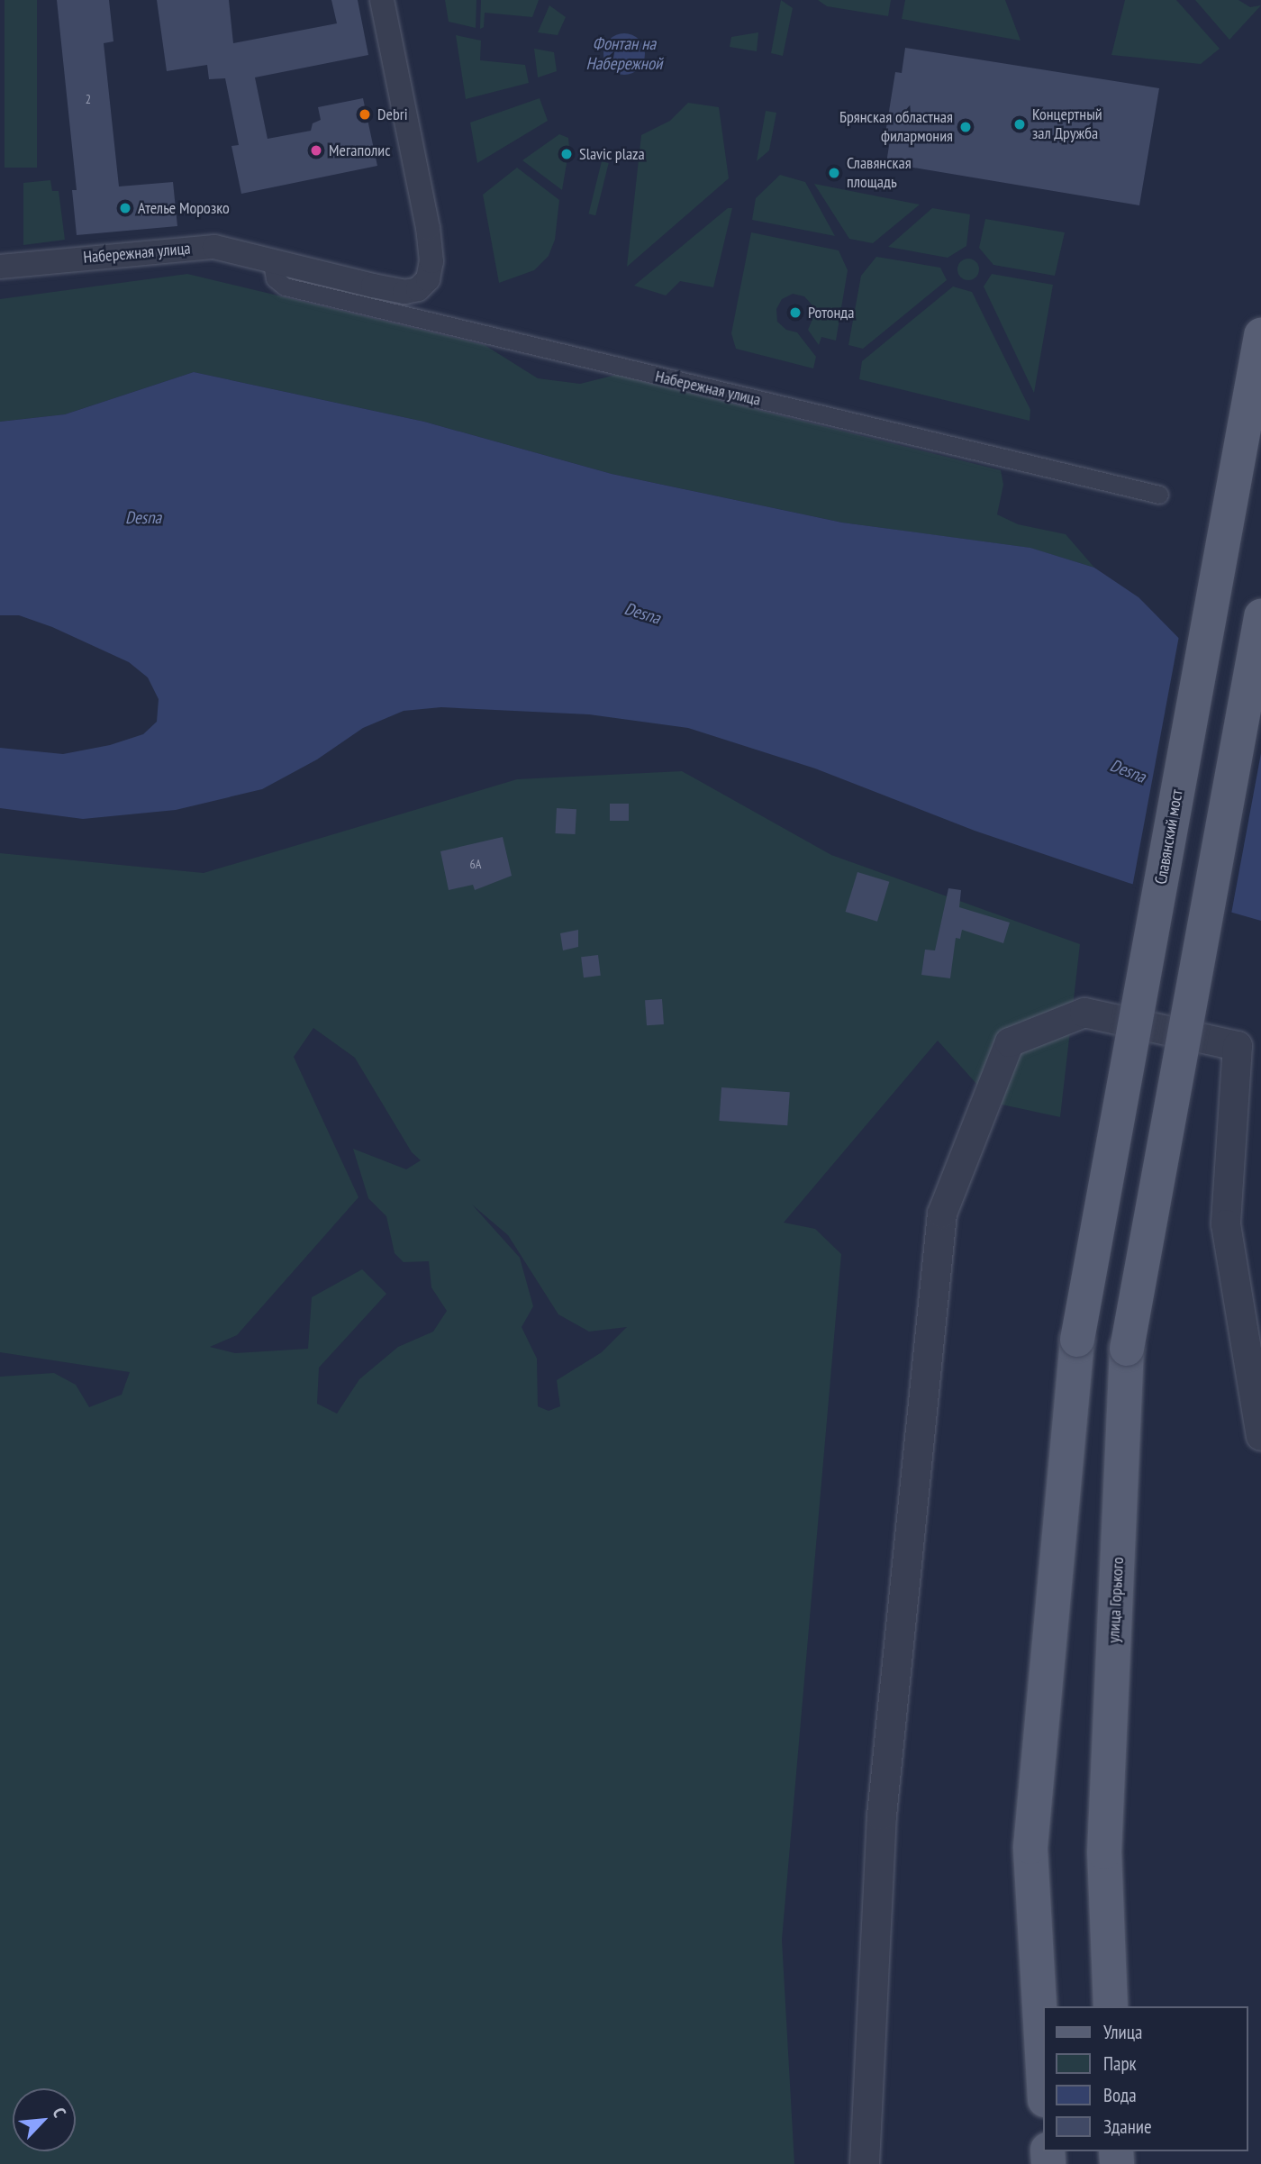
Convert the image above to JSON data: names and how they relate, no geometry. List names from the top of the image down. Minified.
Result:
{"streets":{"main road":["Славянский мост","улица Горького"],"street":["Набережная улица"]},"water":["Фонтан на Набережной","Desna"],"places":["Debri","Концертный зал Дружба","Брянская областная филармония","Мегаполис","Slavic plaza","Славянская площадь","Ателье Морозко","Ротонда"],"house_numbers":["2","6А"],"legend":["Улица","Парк","Вода","Здание"],"north":"top right"}
